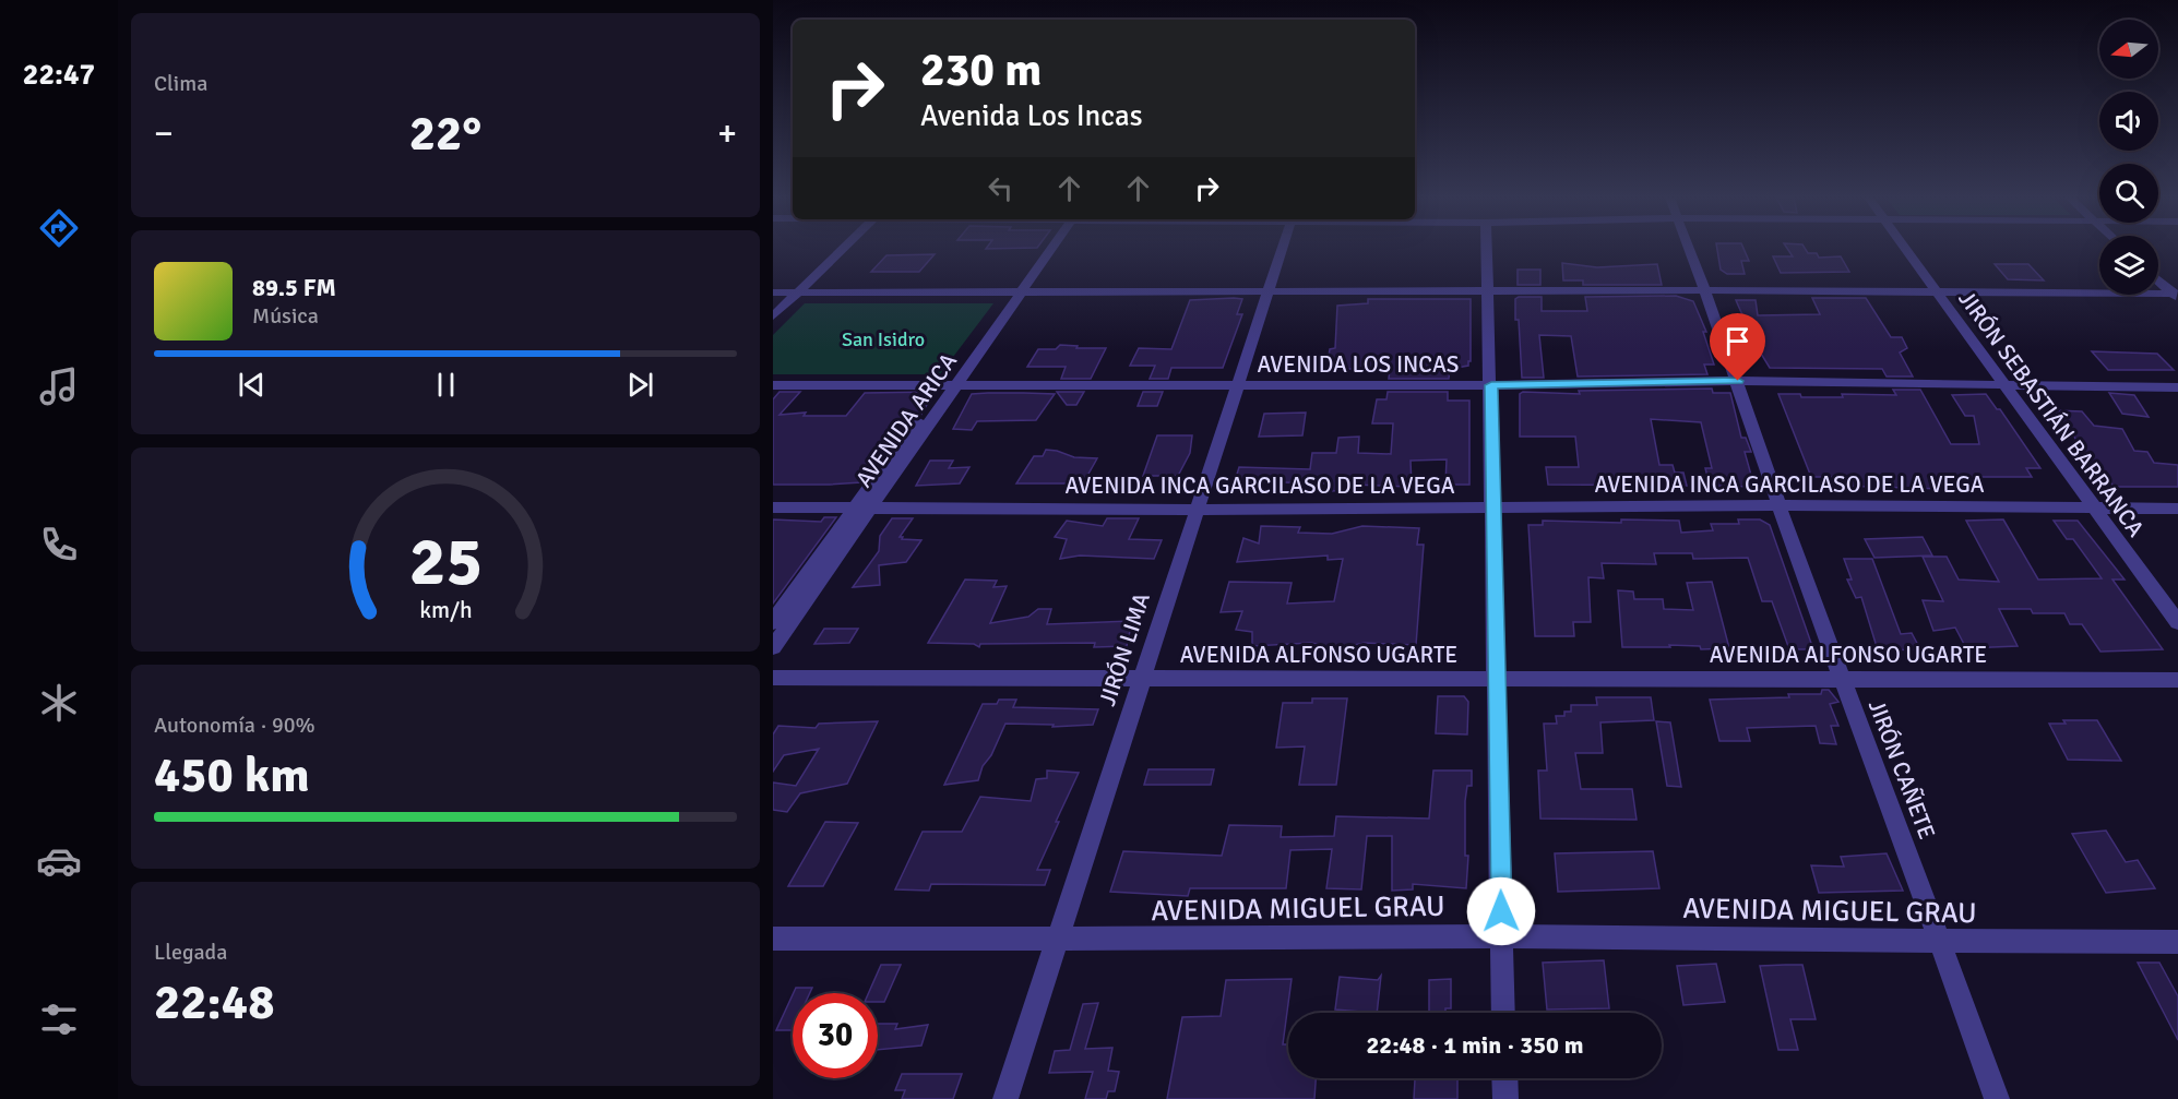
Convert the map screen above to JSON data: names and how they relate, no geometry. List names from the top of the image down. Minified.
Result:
{"streets":{"street":["AVENIDA LOS INCAS","JIRÓN SEBASTIÁN BARRANCA","AVENIDA ARICA","AVENIDA INCA GARCILASO DE LA VEGA","JIRÓN LIMA","AVENIDA ALFONSO UGARTE","JIRÓN CAÑETE","AVENIDA MIGUEL GRAU"]},"crossings":[["AVENIDA LOS INCAS","JIRÓN SEBASTIÁN BARRANCA"],["AVENIDA LOS INCAS","AVENIDA ARICA"],["AVENIDA LOS INCAS","JIRÓN LIMA"],["AVENIDA LOS INCAS","JIRÓN CAÑETE"],["JIRÓN SEBASTIÁN BARRANCA","AVENIDA INCA GARCILASO DE LA VEGA"],["AVENIDA ARICA","AVENIDA INCA GARCILASO DE LA VEGA"],["AVENIDA INCA GARCILASO DE LA VEGA","JIRÓN LIMA"],["AVENIDA INCA GARCILASO DE LA VEGA","JIRÓN CAÑETE"],["JIRÓN LIMA","AVENIDA ALFONSO UGARTE"],["JIRÓN LIMA","AVENIDA MIGUEL GRAU"],["AVENIDA ALFONSO UGARTE","JIRÓN CAÑETE"],["JIRÓN CAÑETE","AVENIDA MIGUEL GRAU"]],"parks":["San Isidro"],"north":"left","page":{"tabs":"22:47","tile":["Clima",["Autonomía · 90%","450 km"],["Llegada","22:48"]],"turn":["230 m","Avenida Los Incas"],"heat":["−","22°","+"],"song":["89.5 FM","Música"],"limit":"30","trip":"22:48 · 1 min · 350 m","gauge":["25","km/h"]}}
